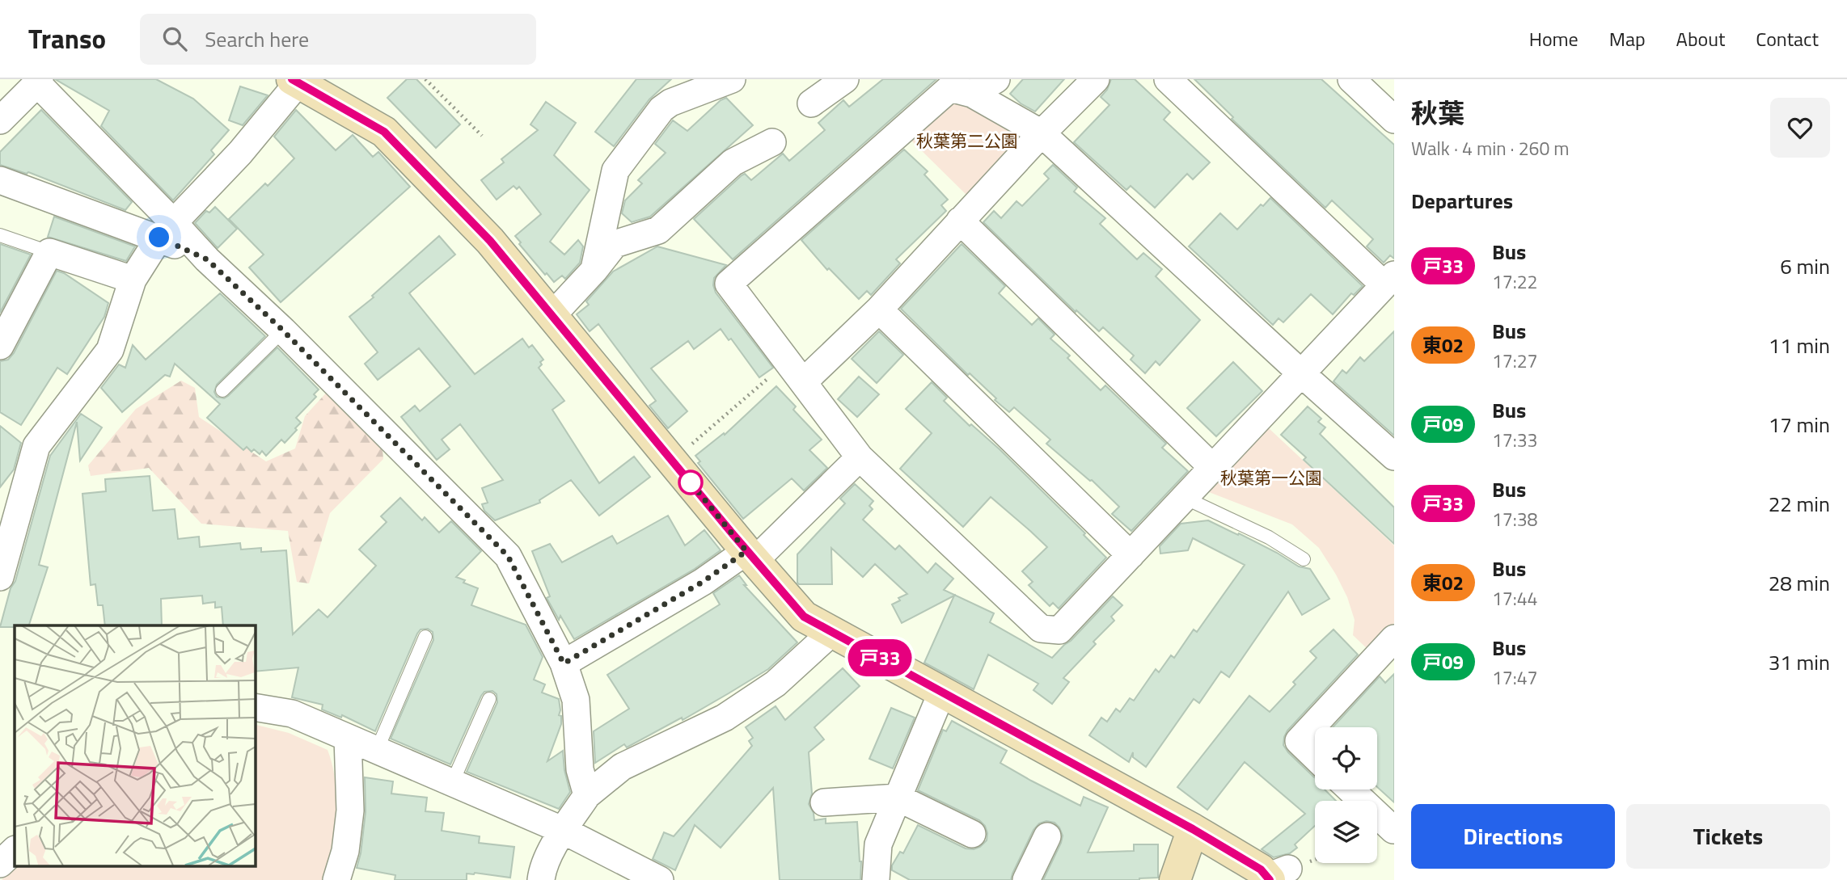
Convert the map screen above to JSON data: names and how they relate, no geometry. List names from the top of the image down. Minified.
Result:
{"parks":["秋葉第二公園","秋葉第一公園"],"lines":["bus line 戸33"],"page":{"header":"Transo","search":"Search here","nav":["Home","Map","About","Contact"],"on_map":"戸33","heading":[["秋葉","Walk · 4 min · 260 m"],"Departures"],"list":[{"mark":"戸33","name":"Bus","note":"17:22","value":"6 min"},{"mark":"東02","name":"Bus","note":"17:27","value":"11 min"},{"mark":"戸09","name":"Bus","note":"17:33","value":"17 min"},{"mark":"戸33","name":"Bus","note":"17:38","value":"22 min"},{"mark":"東02","name":"Bus","note":"17:44","value":"28 min"},{"mark":"戸09","name":"Bus","note":"17:47","value":"31 min"}],"buttons":["Directions","Tickets"]}}
